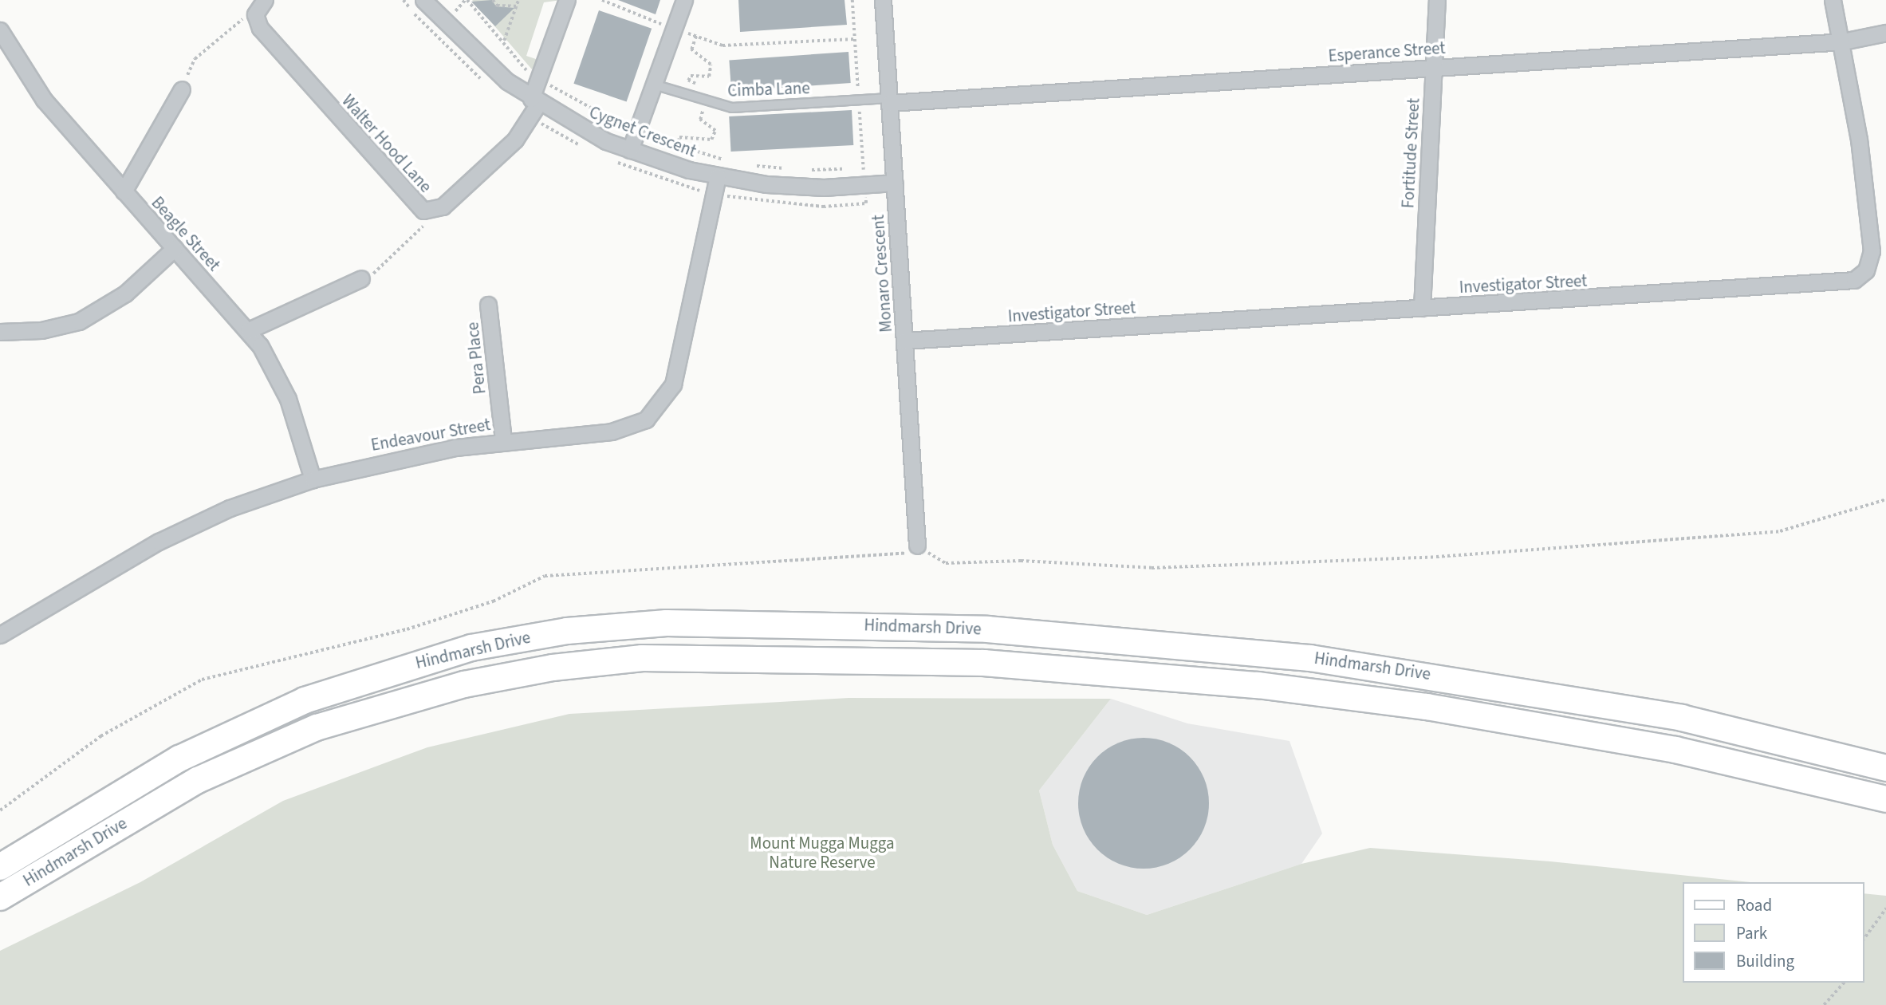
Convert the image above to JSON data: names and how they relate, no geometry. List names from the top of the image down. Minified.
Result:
{"streets":{"main road":["Hindmarsh Drive"],"street":["Esperance Street","Cygnet Crescent","Walter Hood Lane","Fortitude Street","Beagle Street","Monaro Crescent","Investigator Street","Pera Place","Endeavour Street"],"lane":["Cimba Lane"]},"crossings":[["Esperance Street","Cimba Lane"],["Esperance Street","Fortitude Street"],["Esperance Street","Monaro Crescent"],["Esperance Street","Investigator Street"],["Cimba Lane","Monaro Crescent"],["Cygnet Crescent","Walter Hood Lane"],["Cygnet Crescent","Monaro Crescent"],["Cygnet Crescent","Endeavour Street"],["Fortitude Street","Investigator Street"],["Beagle Street","Endeavour Street"],["Monaro Crescent","Investigator Street"],["Pera Place","Endeavour Street"]],"parks":["Mount Mugga Mugga Nature Reserve"],"legend":["Road","Park","Building"]}
